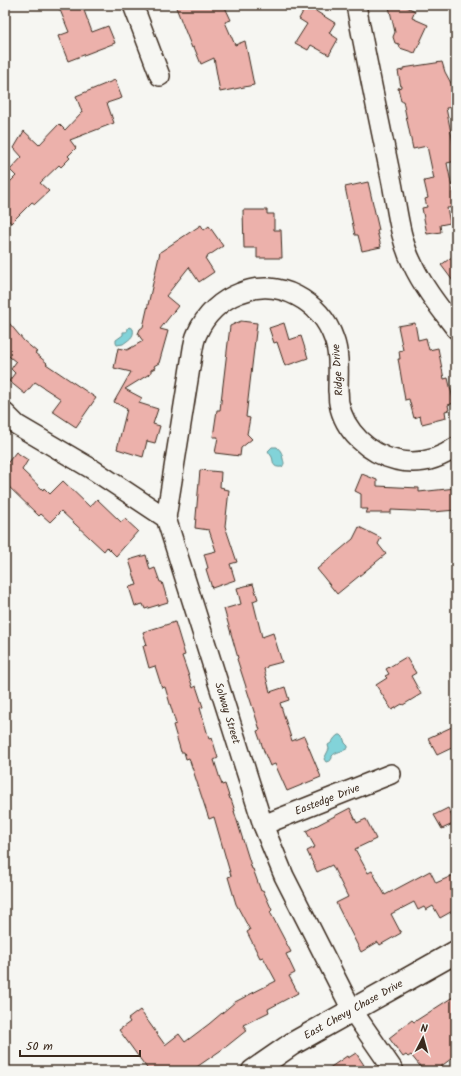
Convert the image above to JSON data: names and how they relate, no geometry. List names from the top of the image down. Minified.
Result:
{"streets":{"main road":["East Chevy Chase Drive"],"street":["Ridge Drive","Solway Street","Eastedge Drive"]},"crossings":[["Ridge Drive","Solway Street"],["Solway Street","Eastedge Drive"],["Solway Street","East Chevy Chase Drive"]],"scale_bar":"50 m","north":"top"}
